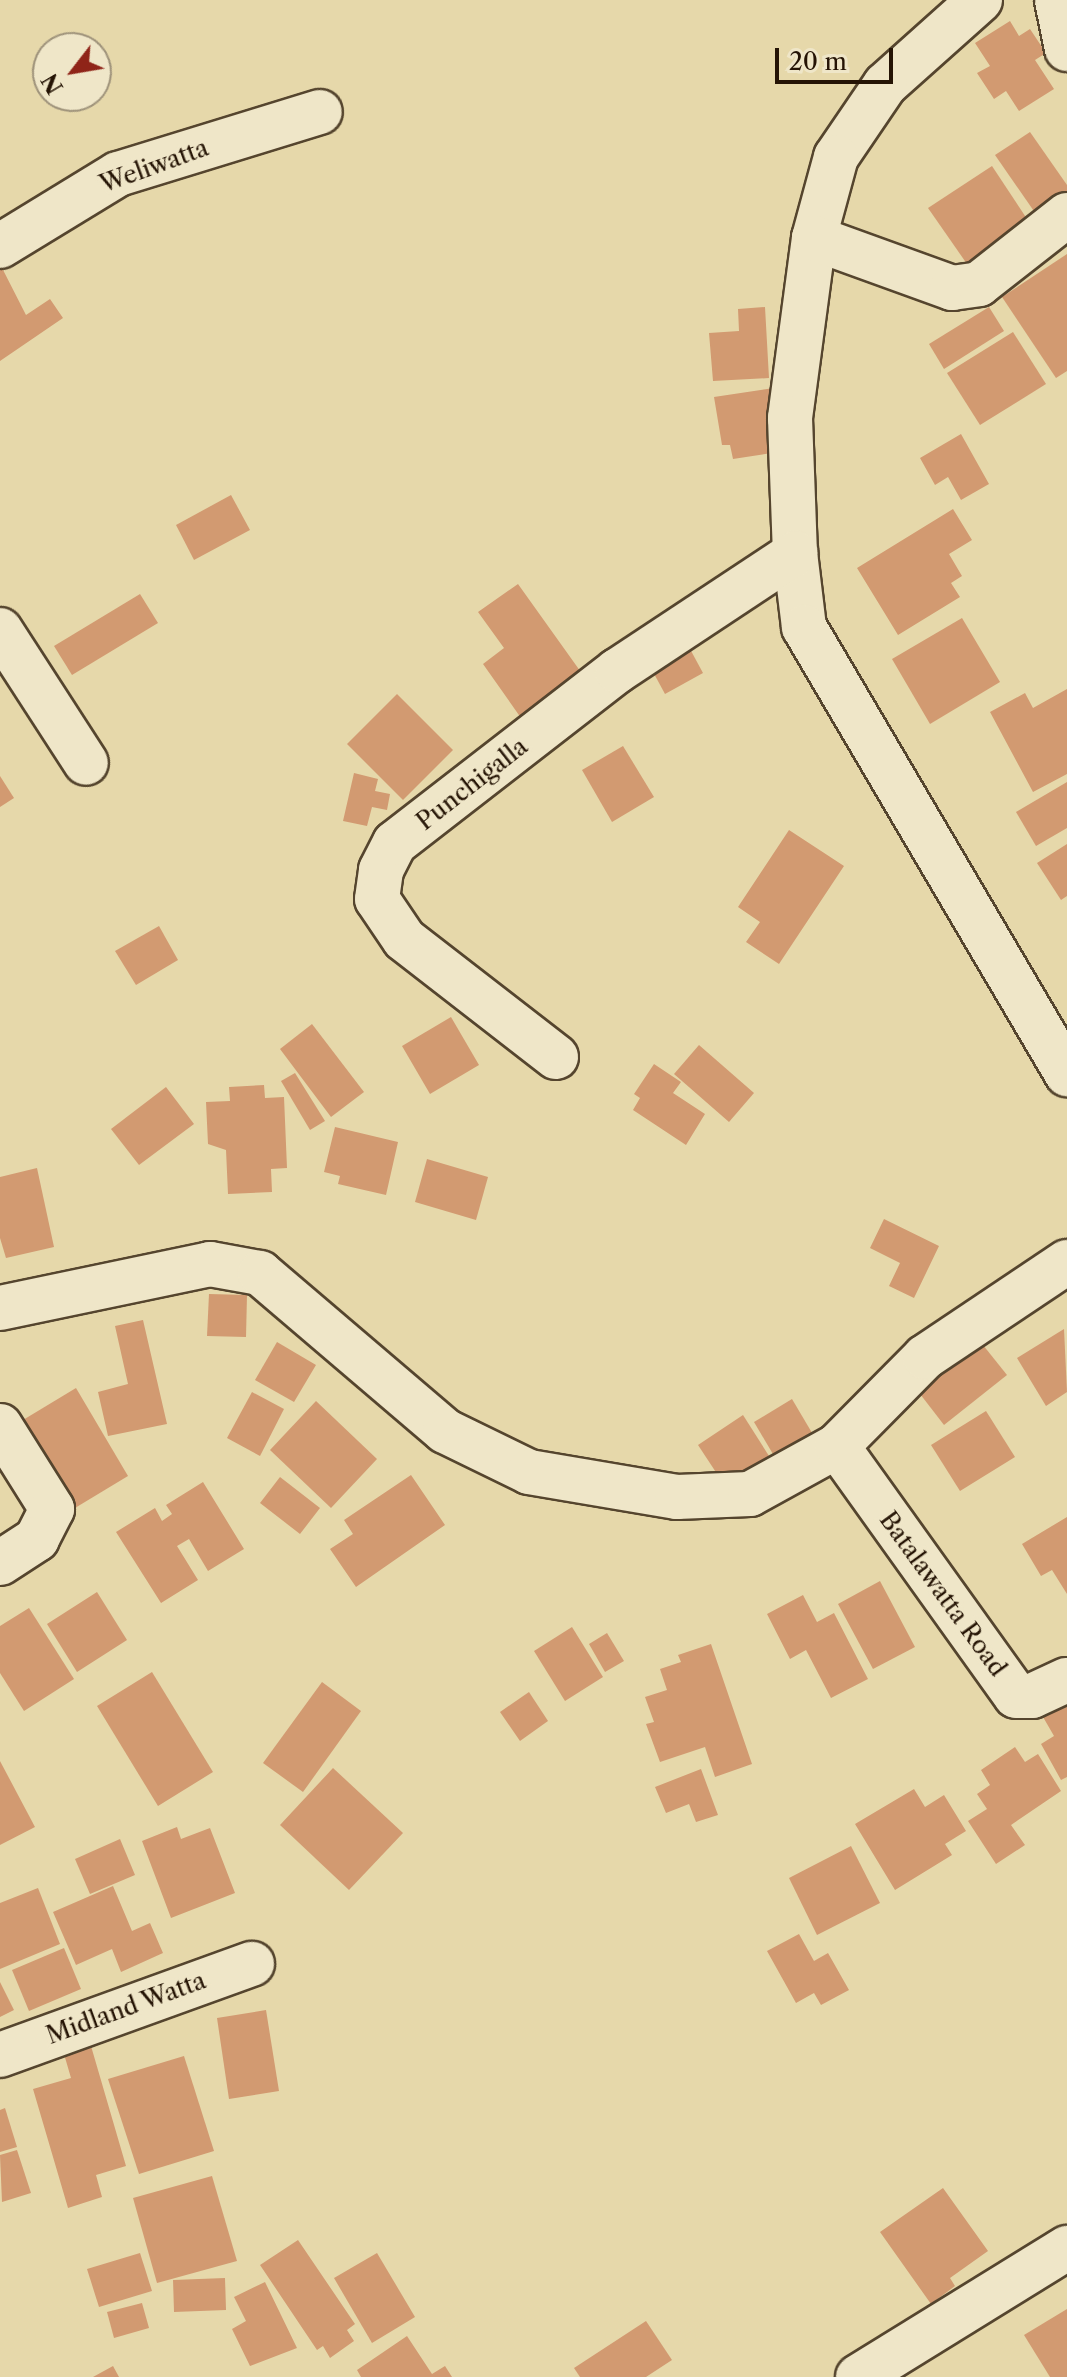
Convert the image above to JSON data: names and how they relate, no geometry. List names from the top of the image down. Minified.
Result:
{"streets":{"street":["Weliwatta","Punchigalla","Batalawatta Road","Midland Watta"]},"scale_bar":"20 m","north":"bottom left"}
